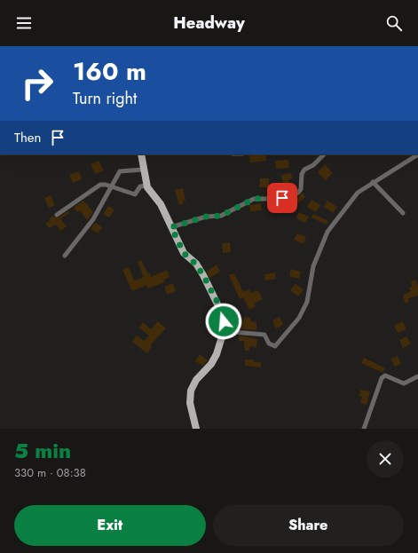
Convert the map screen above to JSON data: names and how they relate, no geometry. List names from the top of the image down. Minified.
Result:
{"page":{"header":"Headway","turn":["160 m","Turn right"],"then":"Then","heading":["5 min","330 m · 08:38"],"buttons":["Exit","Share"]}}
